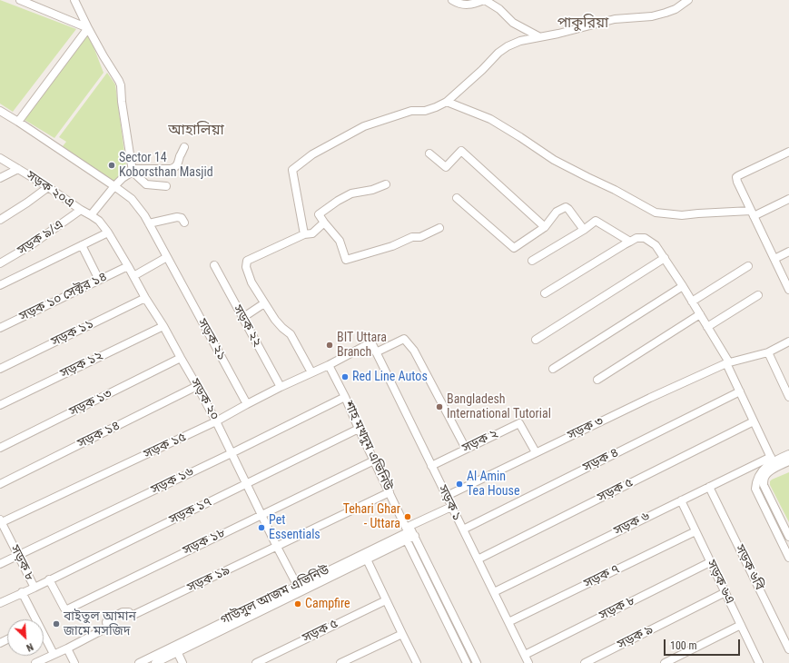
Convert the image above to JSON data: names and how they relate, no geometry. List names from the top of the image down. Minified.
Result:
{"streets":{"street":["সড়ক ২০এ","সড়ক ৯/এ","সড়ক ১০ সেক্টর ১৪","সড়ক ২২","সড়ক ১১","সড়ক ২১","সড়ক ১২","সড়ক ২০","সড়ক ১৩","সড়ক ৩","সড়ক ১৪","সড়ক ২","সড়ক ১৫","শাহ মখদুম এভিনিউ","সড়ক ৪","সড়ক ১৬","সড়ক ৫","সড়ক ১","সড়ক ১৭","সড়ক ৬","সড়ক ১৮","সড়ক ৮","সড়ক ৬বি","সড়ক ৭","সড়ক ১৯","সড়ক ৬এ","গাউসুল আজম এভিনিউ","সড়ক ৯"]},"crossings":[["সড়ক ২০এ","সড়ক ৯/এ"],["সড়ক ২০এ","সড়ক ২০"],["সড়ক ১০ সেক্টর ১৪","সড়ক ২০"],["সড়ক ২২","সড়ক ১৫"],["সড়ক ১১","সড়ক ২০"],["সড়ক ২১","সড়ক ১৫"],["সড়ক ১২","সড়ক ২০"],["সড়ক ২০","সড়ক ১৩"],["সড়ক ২০","সড়ক ১৪"],["সড়ক ২০","সড়ক ১৫"],["সড়ক ২০","সড়ক ১৬"],["সড়ক ২০","সড়ক ১৭"],["সড়ক ২০","সড়ক ১৮"],["সড়ক ২০","সড়ক ১৯"],["সড়ক ২০","গাউসুল আজম এভিনিউ"],["সড়ক ৩","সড়ক ২"],["সড়ক ৩","সড়ক ১"],["সড়ক ২","সড়ক ১"],["সড়ক ১৫","শাহ মখদুম এভিনিউ"],["সড়ক ১৫","সড়ক ১"],["সড়ক ১৫","সড়ক ৮"],["শাহ মখদুম এভিনিউ","সড়ক ১৬"],["শাহ মখদুম এভিনিউ","সড়ক ১৭"],["শাহ মখদুম এভিনিউ","সড়ক ১৮"],["শাহ মখদুম এভিনিউ","সড়ক ১৯"],["শাহ মখদুম এভিনিউ","গাউসুল আজম এভিনিউ"],["সড়ক ৪","সড়ক ১"],["সড়ক ১৬","সড়ক ৮"],["সড়ক ৫","সড়ক ১"],["সড়ক ১","সড়ক ৬"],["সড়ক ১","সড়ক ৮"],["সড়ক ১","সড়ক ৭"],["সড়ক ১৭","সড়ক ১৮"],["সড়ক ১৭","সড়ক ৮"],["সড়ক ৬","সড়ক ৬বি"],["সড়ক ৬","সড়ক ৬এ"],["সড়ক ৮","সড়ক ৬এ"],["সড়ক ৭","সড়ক ৬এ"],["সড়ক ৬এ","সড়ক ৯"]],"districts":["পাকুরিয়া","আহালিয়া"],"places":["Sector 14 Koborsthan Masjid","BIT Uttara Branch","Red Line Autos","Bangladesh International Tutorial","Al Amin Tea House","Tehari Ghar - Uttara","Pet Essentials","Campfire","বাইতুল আমান জামে মসজিদ"],"scale_bar":"100 m","north":"bottom right"}
